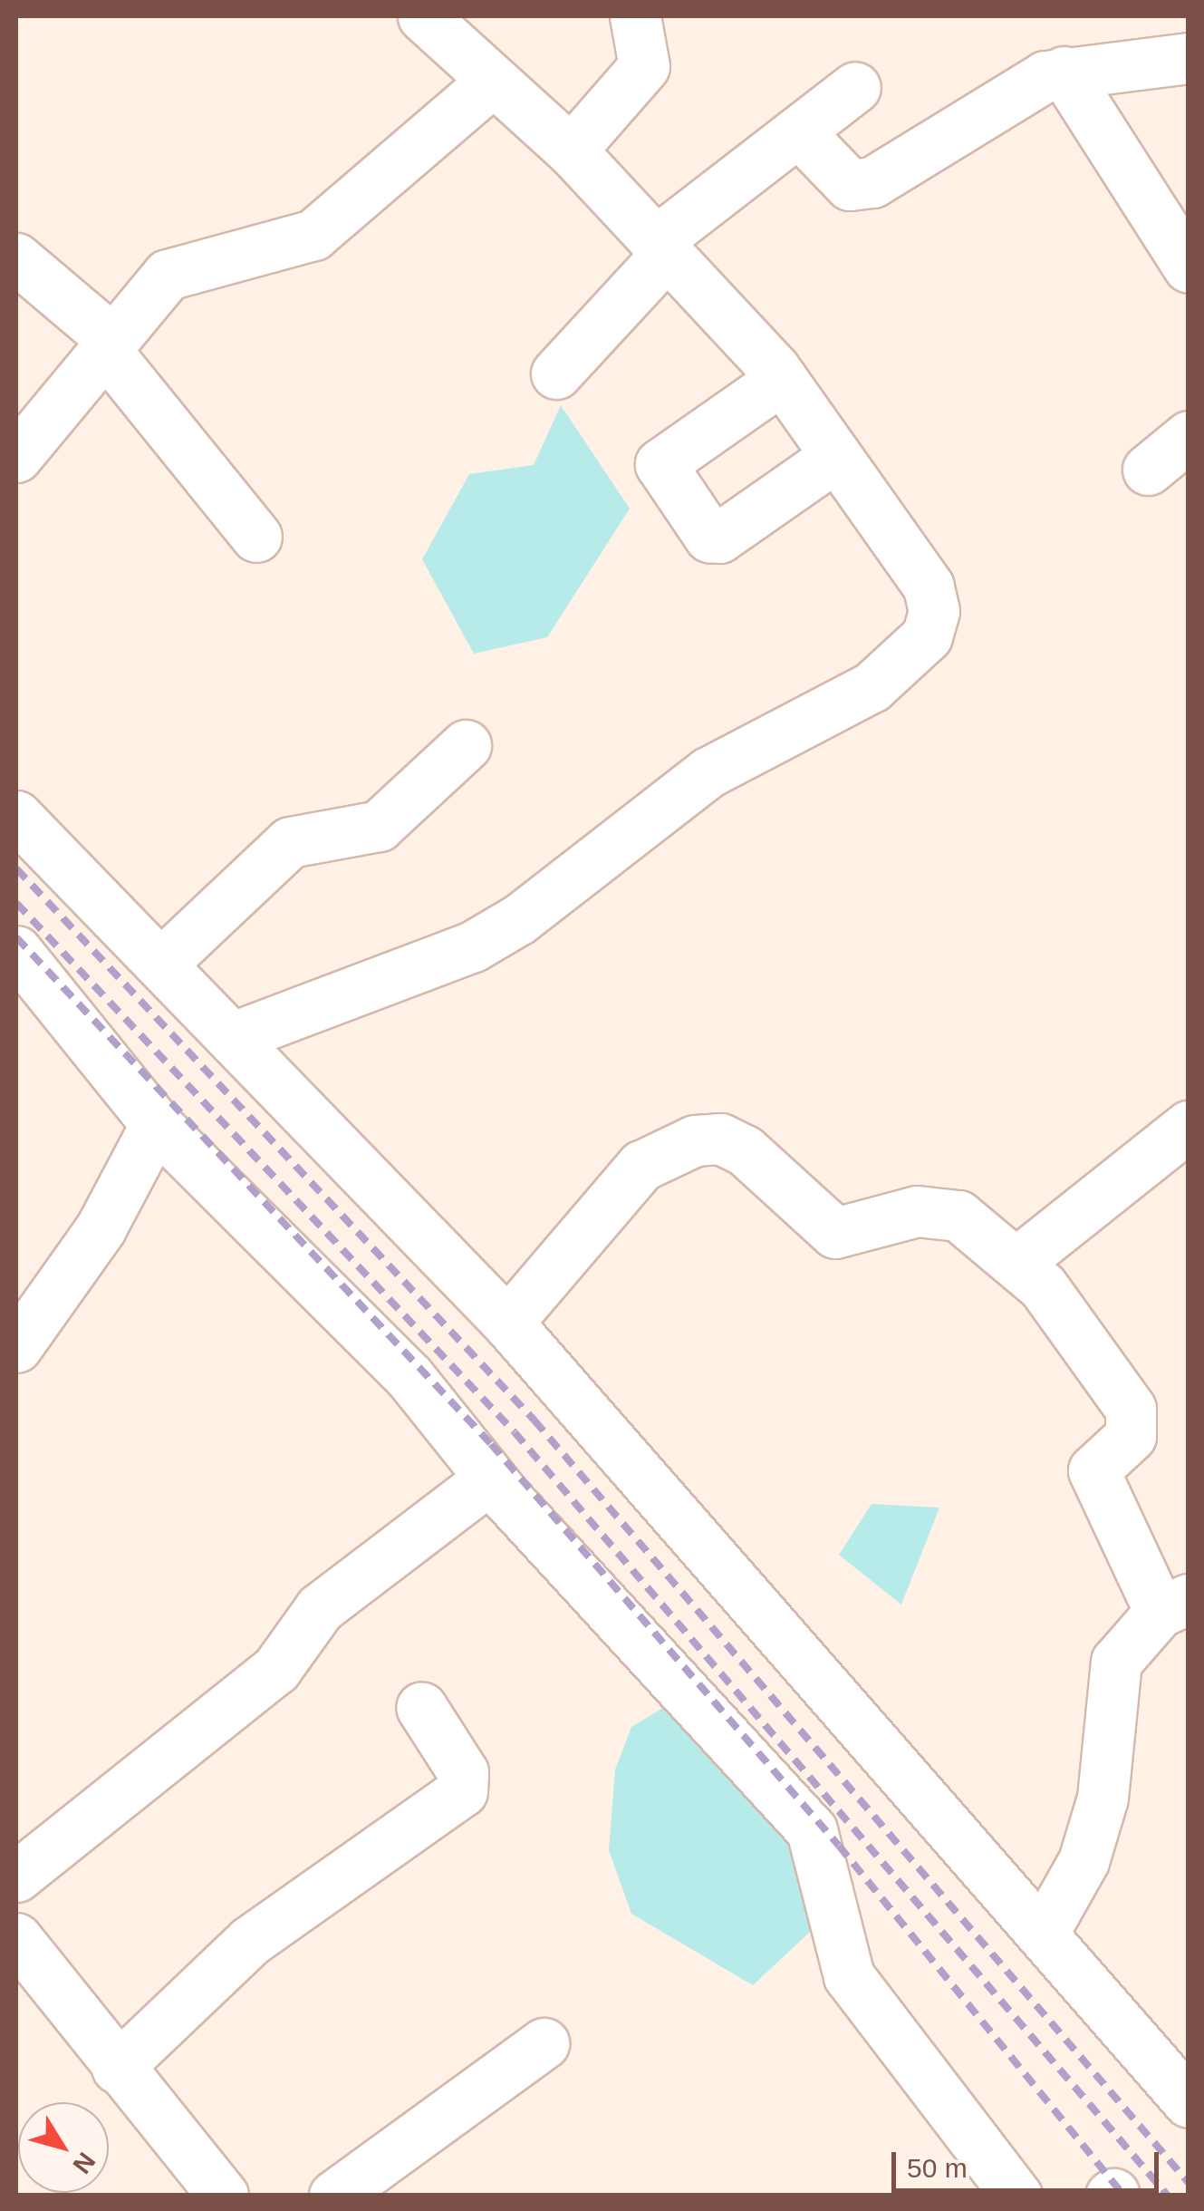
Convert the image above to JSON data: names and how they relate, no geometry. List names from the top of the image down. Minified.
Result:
{"scale_bar":"50 m","north":"bottom right"}
